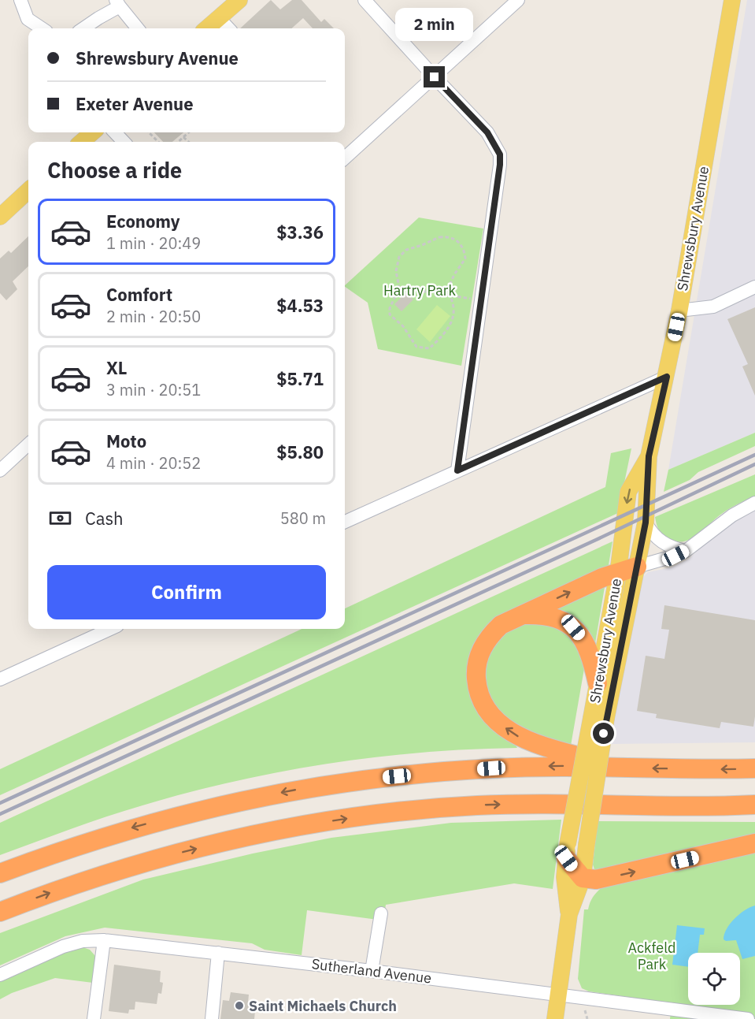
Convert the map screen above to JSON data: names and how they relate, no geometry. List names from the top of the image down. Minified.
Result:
{"streets":{"main road":["Shrewsbury Avenue"],"street":["Sutherland Avenue"]},"crossings":[["Shrewsbury Avenue","Sutherland Avenue"]],"parks":["Hartry Park","Ackfeld Park"],"places":["Saint Michaels Church"],"page":{"bubble":"2 min","banner":["Shrewsbury Avenue","Exeter Avenue"],"heading":"Choose a ride","list":[{"name":"Economy","note":"1 min · 20:49","value":"$3.36"},{"name":"Comfort","note":"2 min · 20:50","value":"$4.53"},{"name":"XL","note":"3 min · 20:51","value":"$5.71"},{"name":"Moto","note":"4 min · 20:52","value":"$5.80"}],"pay":["Cash","580 m"],"buttons":"Confirm"}}
